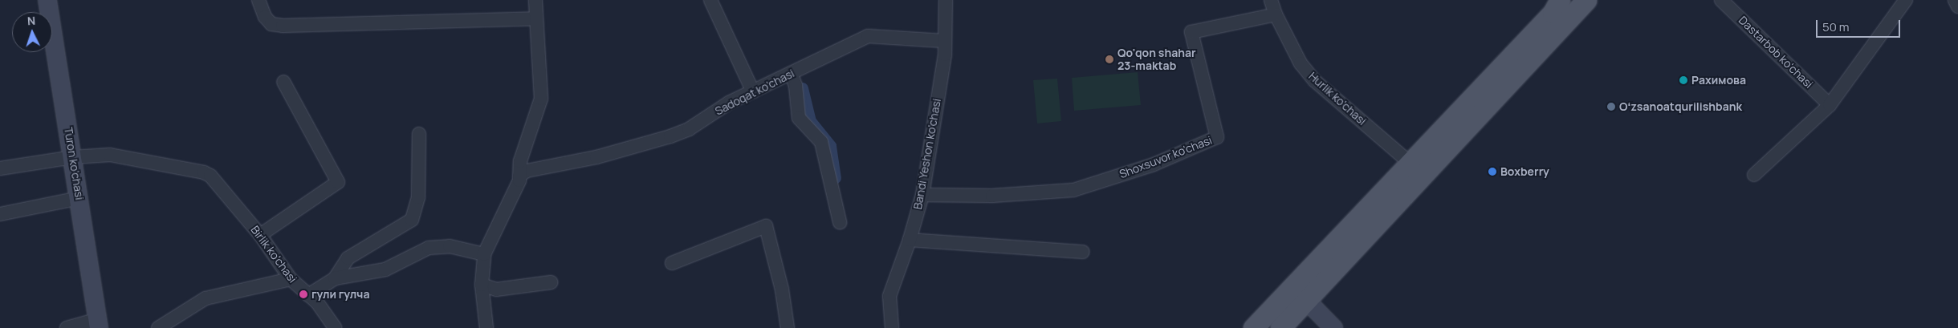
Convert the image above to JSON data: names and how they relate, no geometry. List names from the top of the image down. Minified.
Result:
{"streets":{"main road":["Turon ko'chasi"],"street":["Dastarbob ko'chasi","Sadoqat ko'chasi","Hurlik ko'chasi","Bandi Yeshon ko'chasi","Shoxsuvor ko'chasi","Birlik ko'chasi"]},"crossings":[["Sadoqat ko'chasi","Bandi Yeshon ko'chasi"],["Hurlik ko'chasi","Shoxsuvor ko'chasi"],["Bandi Yeshon ko'chasi","Shoxsuvor ko'chasi"],["Turon ko'chasi","Birlik ko'chasi"]],"places":["Qo'qon shahar 23-maktab","Рахимова","Oʻzsanoatqurilishbank","Boxberry","гули гулча"],"scale_bar":"50 m","north":"top"}
